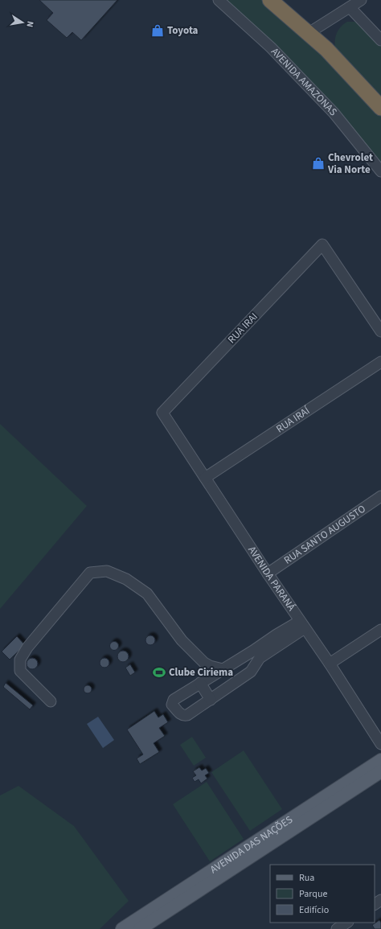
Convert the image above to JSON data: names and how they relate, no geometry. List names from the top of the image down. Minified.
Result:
{"streets":{"main road":["AVENIDA DAS NAÇÕES"],"street":["AVENIDA AMAZONAS","RUA IRAI","RUA IRAÍ","RUA SANTO AUGUSTO","AVENIDA PARANÁ"]},"crossings":[["RUA IRAI","AVENIDA PARANÁ"],["RUA IRAÍ","AVENIDA PARANÁ"],["RUA SANTO AUGUSTO","AVENIDA PARANÁ"]],"places":{"shop":["Toyota","Chevrolet Via Norte"],"sports":["Clube Ciriema"]},"legend":["Rua","Parque","Edifício"],"north":"right"}
